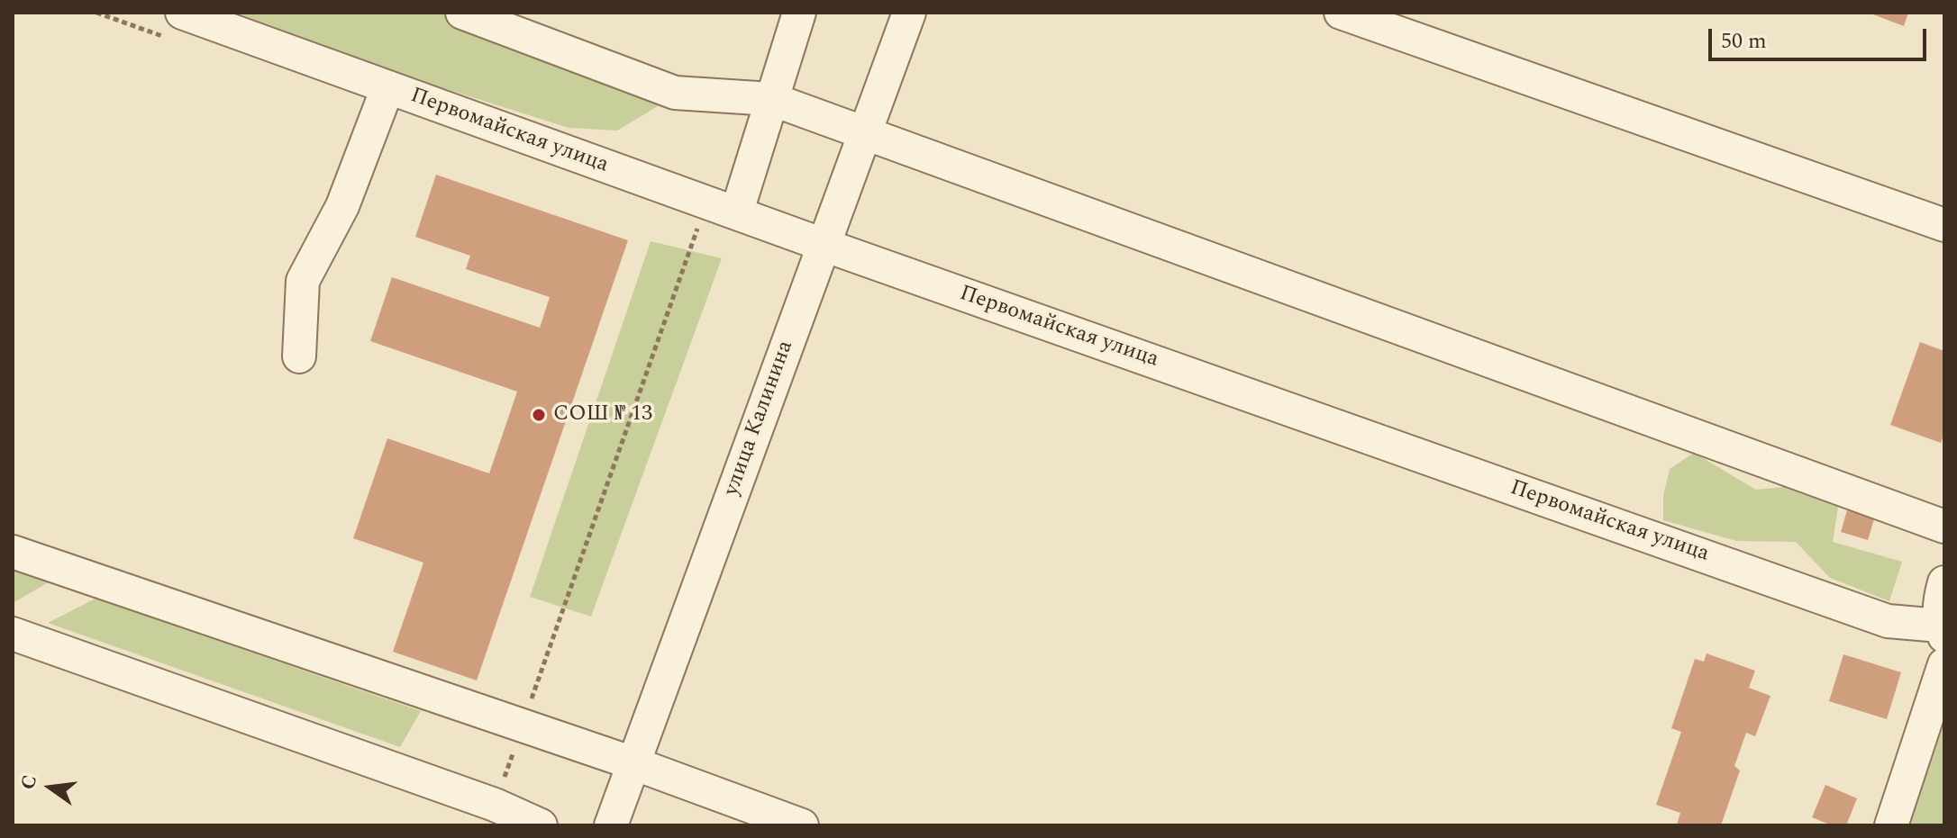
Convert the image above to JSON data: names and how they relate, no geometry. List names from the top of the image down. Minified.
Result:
{"streets":{"street":["Первомайская улица","улица Калинина"]},"crossings":[["Первомайская улица","улица Калинина"]],"places":["СОШ № 13"],"scale_bar":"50 m","north":"left"}
